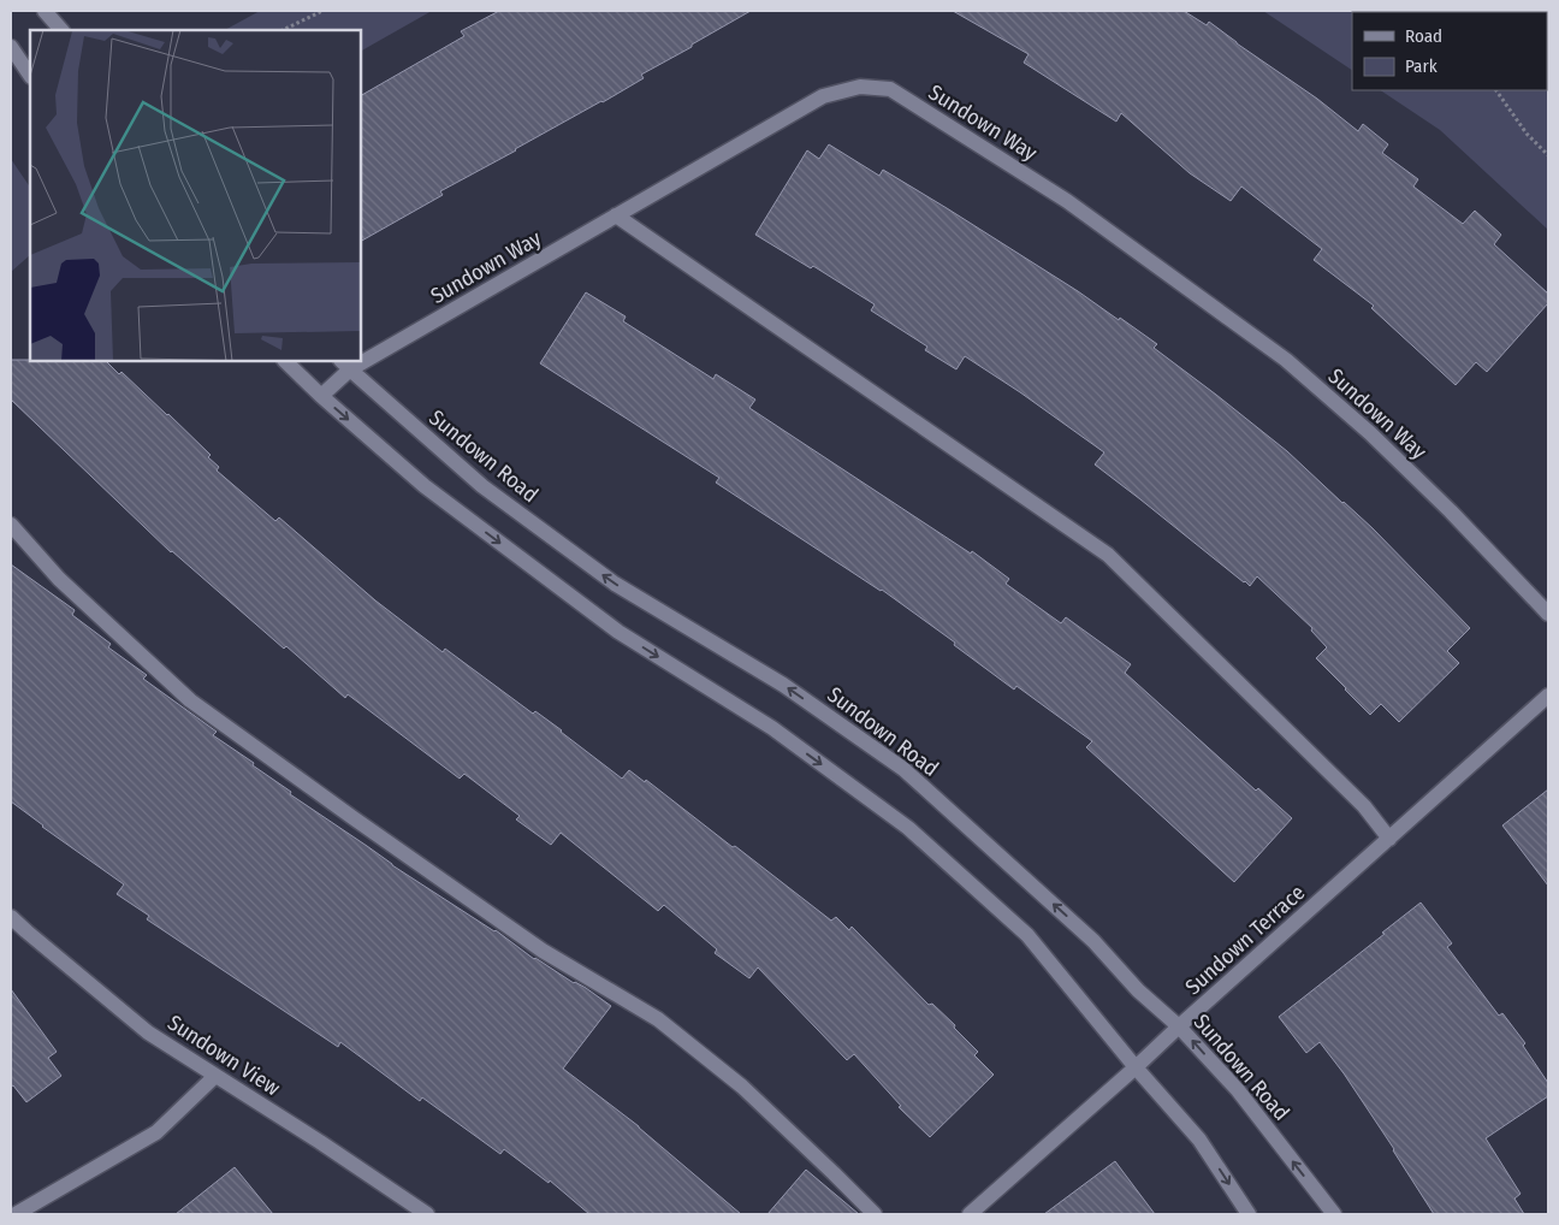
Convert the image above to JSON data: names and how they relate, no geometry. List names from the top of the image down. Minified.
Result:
{"streets":{"street":["Sundown Way","Sundown Road","Sundown Terrace","Sundown View"]},"crossings":[["Sundown Way","Sundown Road"],["Sundown Road","Sundown Terrace"]],"legend":["Road","Park"]}
